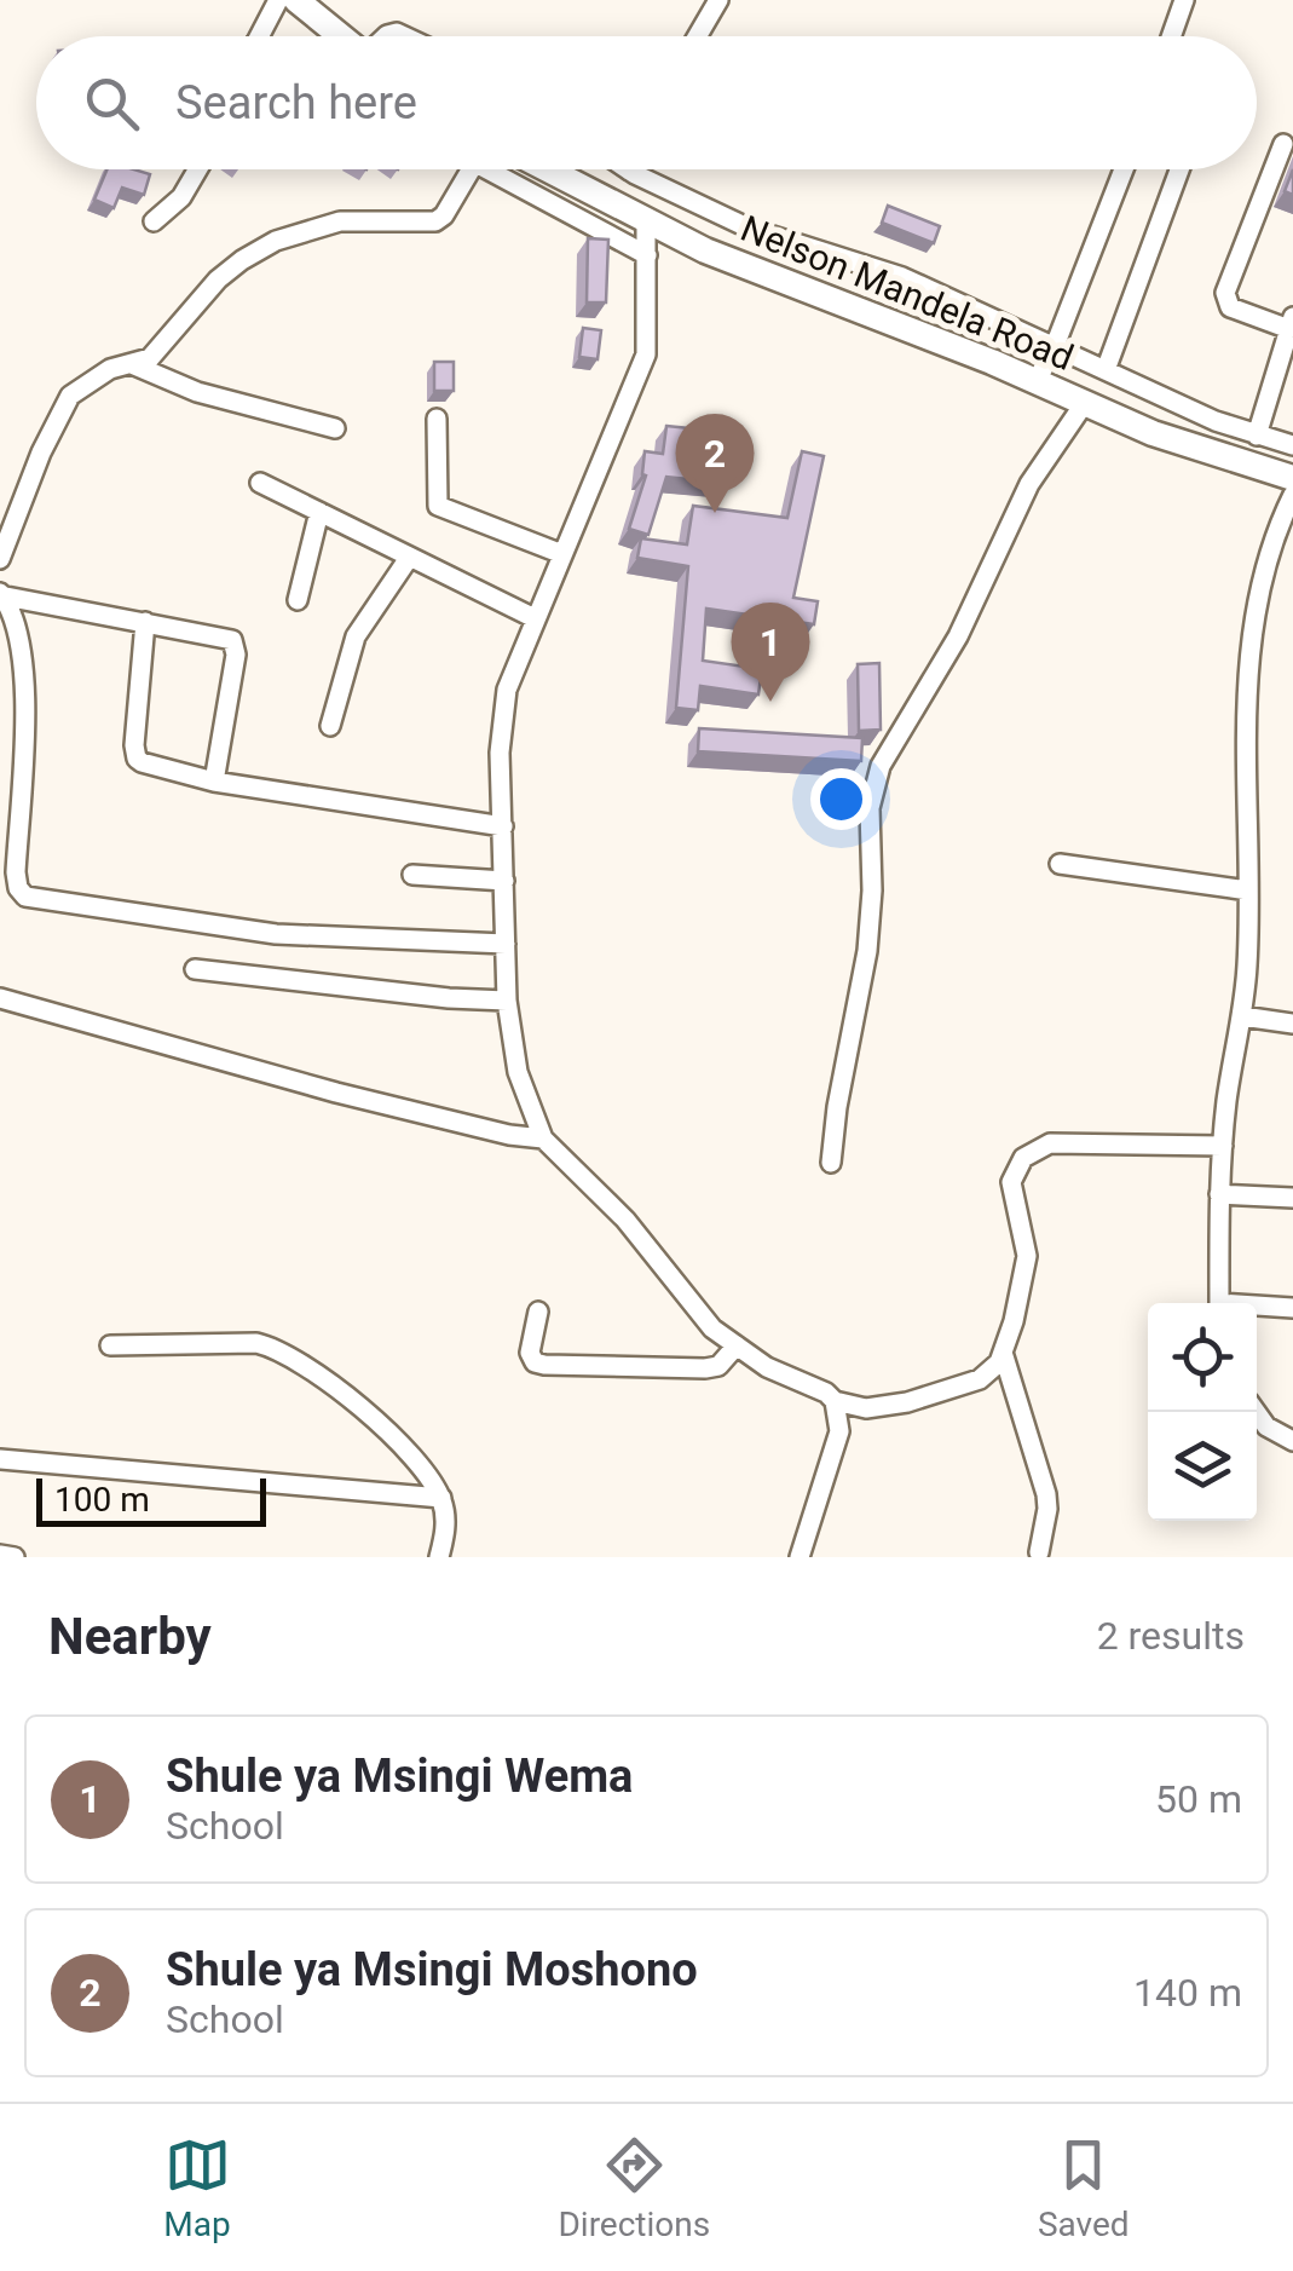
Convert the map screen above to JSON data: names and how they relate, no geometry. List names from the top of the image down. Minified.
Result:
{"streets":{"main road":["Nelson Mandela Road"]},"scale_bar":"100 m","page":{"search":"Search here","pins":["2","1"],"scale":"100 m","heading":["Nearby","2 results"],"list":[{"mark":"1","name":"Shule ya Msingi Wema","note":"School","value":"50 m"},{"mark":"2","name":"Shule ya Msingi Moshono","note":"School","value":"140 m"}],"nav":["Map","Directions","Saved"]}}
